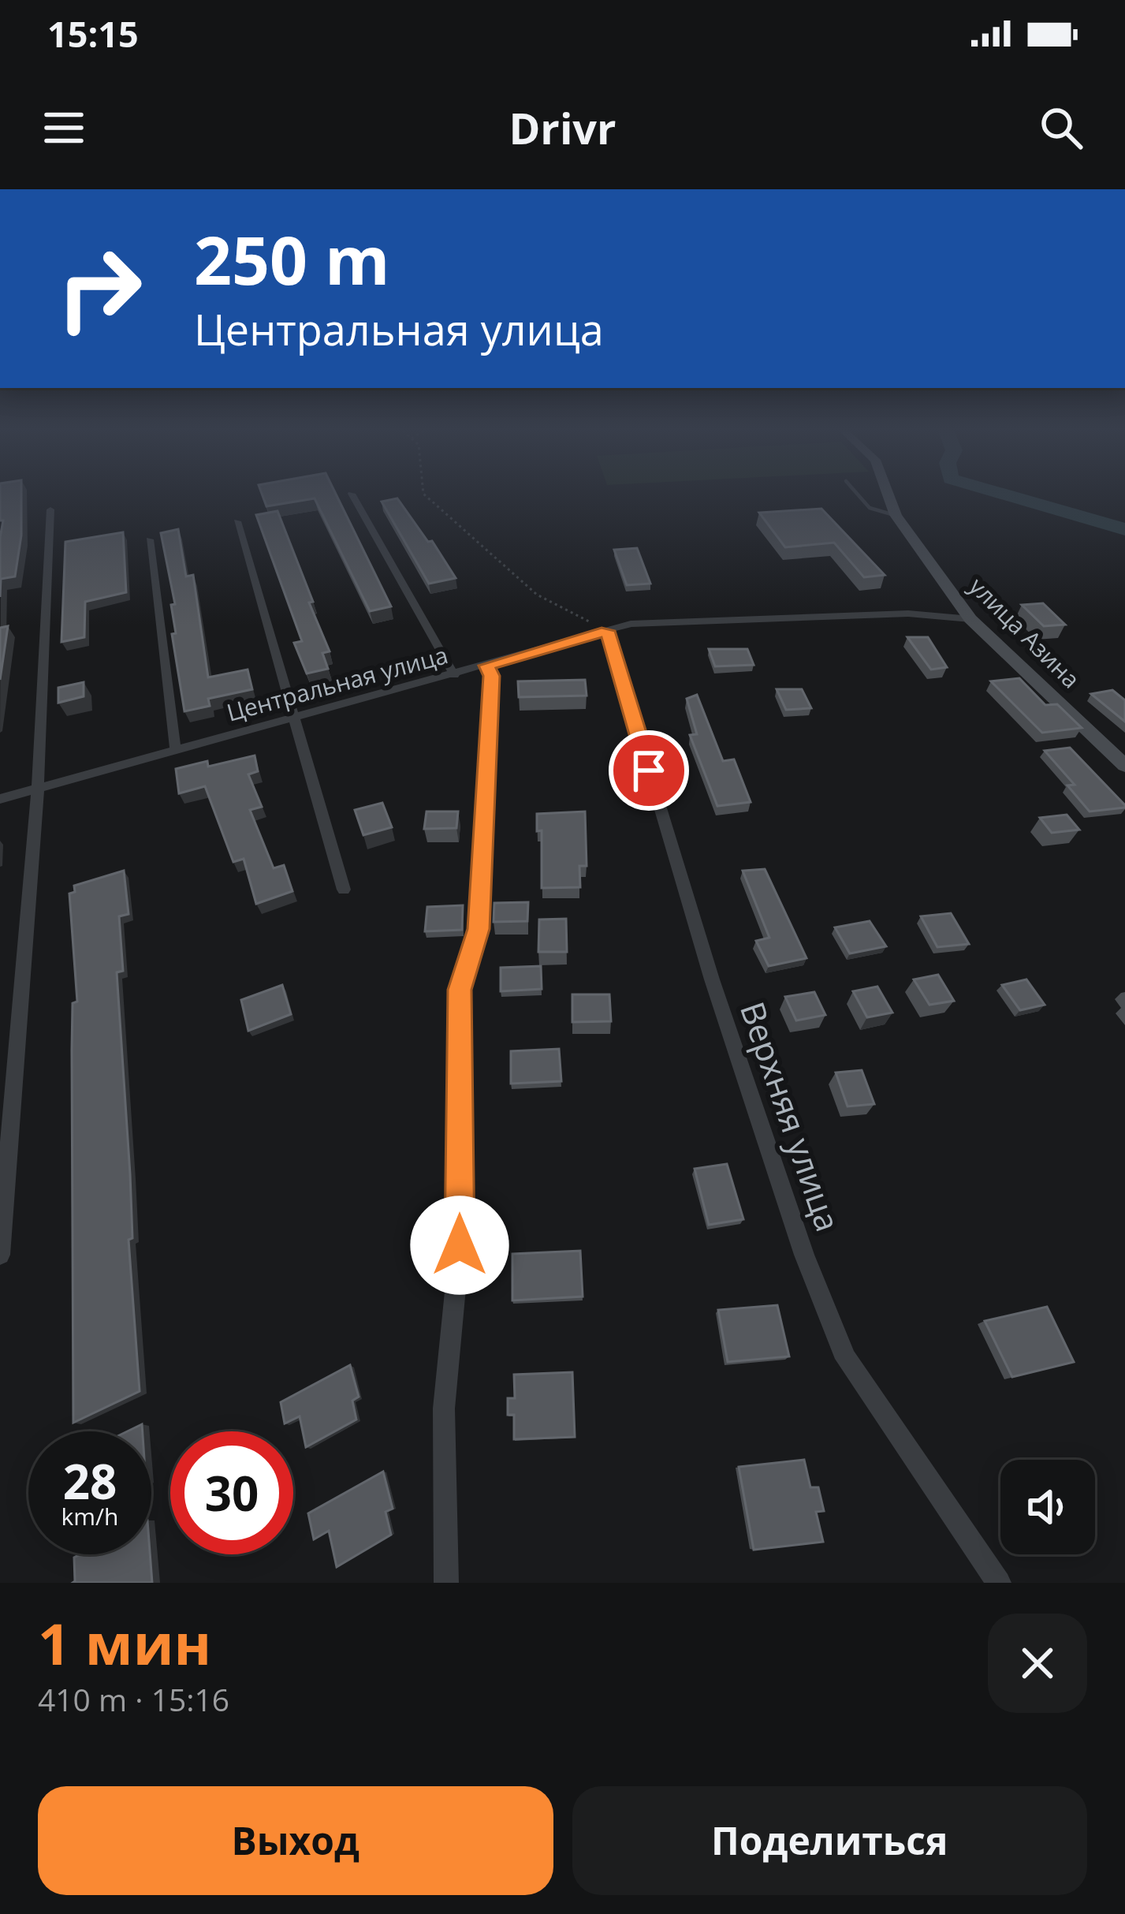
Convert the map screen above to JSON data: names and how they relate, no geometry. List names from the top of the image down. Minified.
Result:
{"streets":{"street":["улица Азина","Центральная улица","Верхняя улица"]},"crossings":[["улица Азина","Центральная улица"],["Центральная улица","Верхняя улица"]],"page":{"status":"15:15","header":"Drivr","turn":["250 m","Центральная улица"],"speed":"28 km/h","limit":"30","heading":["1 мин","410 m · 15:16"],"buttons":["Выход","Поделиться"]}}
